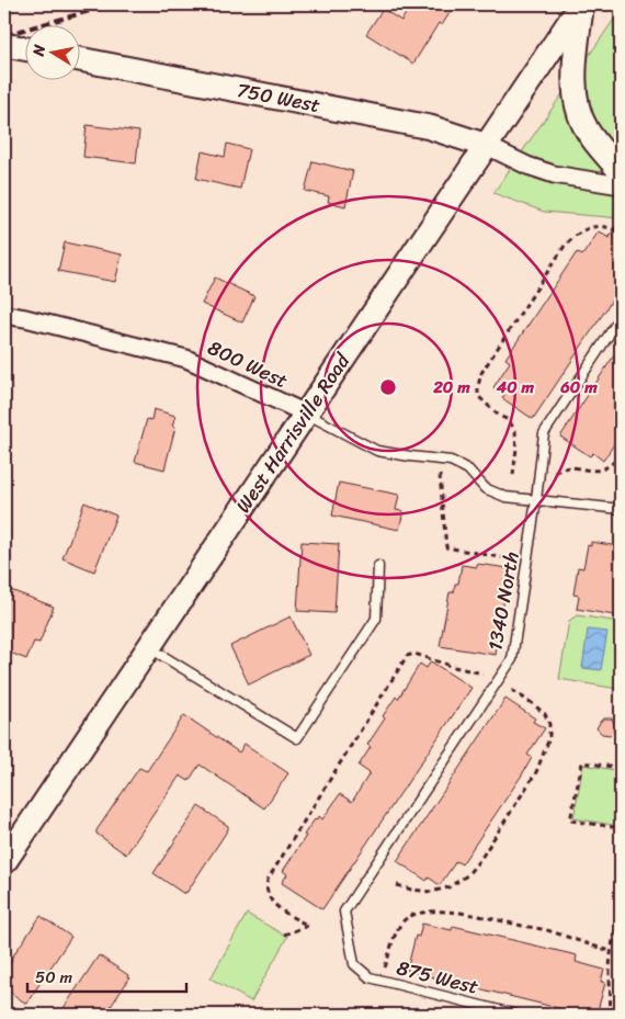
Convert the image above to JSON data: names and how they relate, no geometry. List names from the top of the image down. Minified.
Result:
{"streets":{"main road":["750 West","West Harrisville Road"],"street":["800 West"],"lane":["1340 North","875 West"]},"crossings":[["750 West","West Harrisville Road"],["800 West","West Harrisville Road"],["800 West","1340 North"],["1340 North","875 West"]],"scale_bar":"50 m","north":"left","rings":["20 m","40 m","60 m"]}
